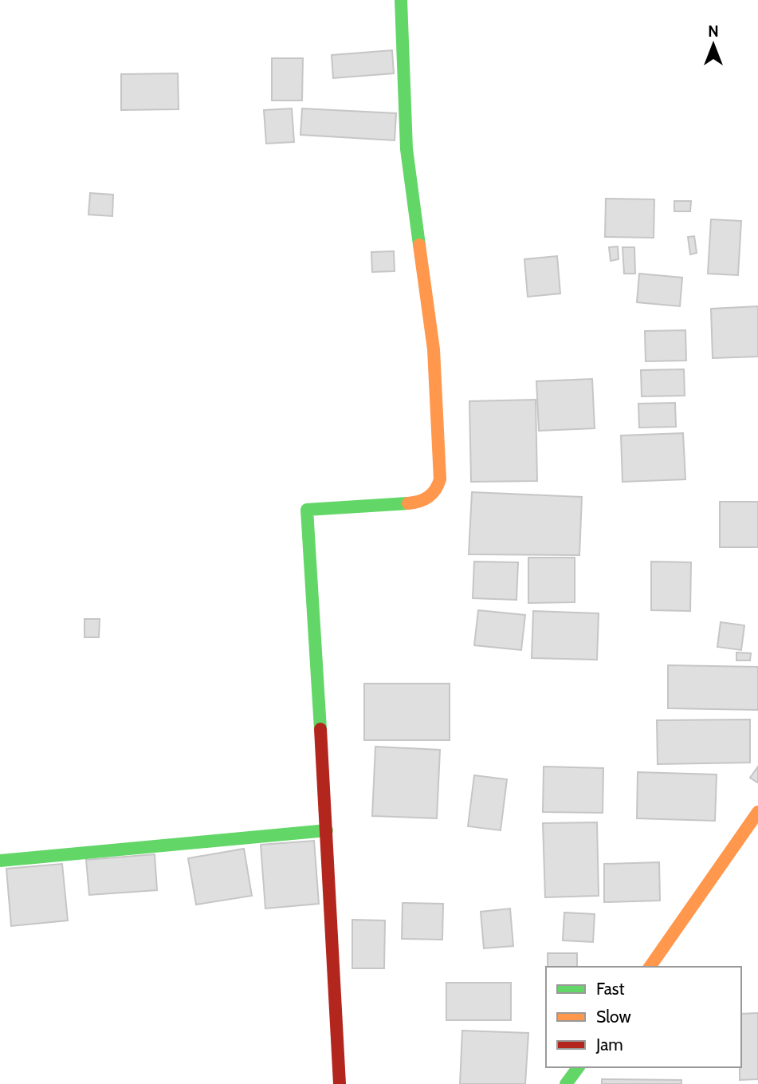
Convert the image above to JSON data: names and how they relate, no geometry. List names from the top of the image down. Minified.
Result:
{"legend":["Fast","Slow","Jam"],"north":"top"}
